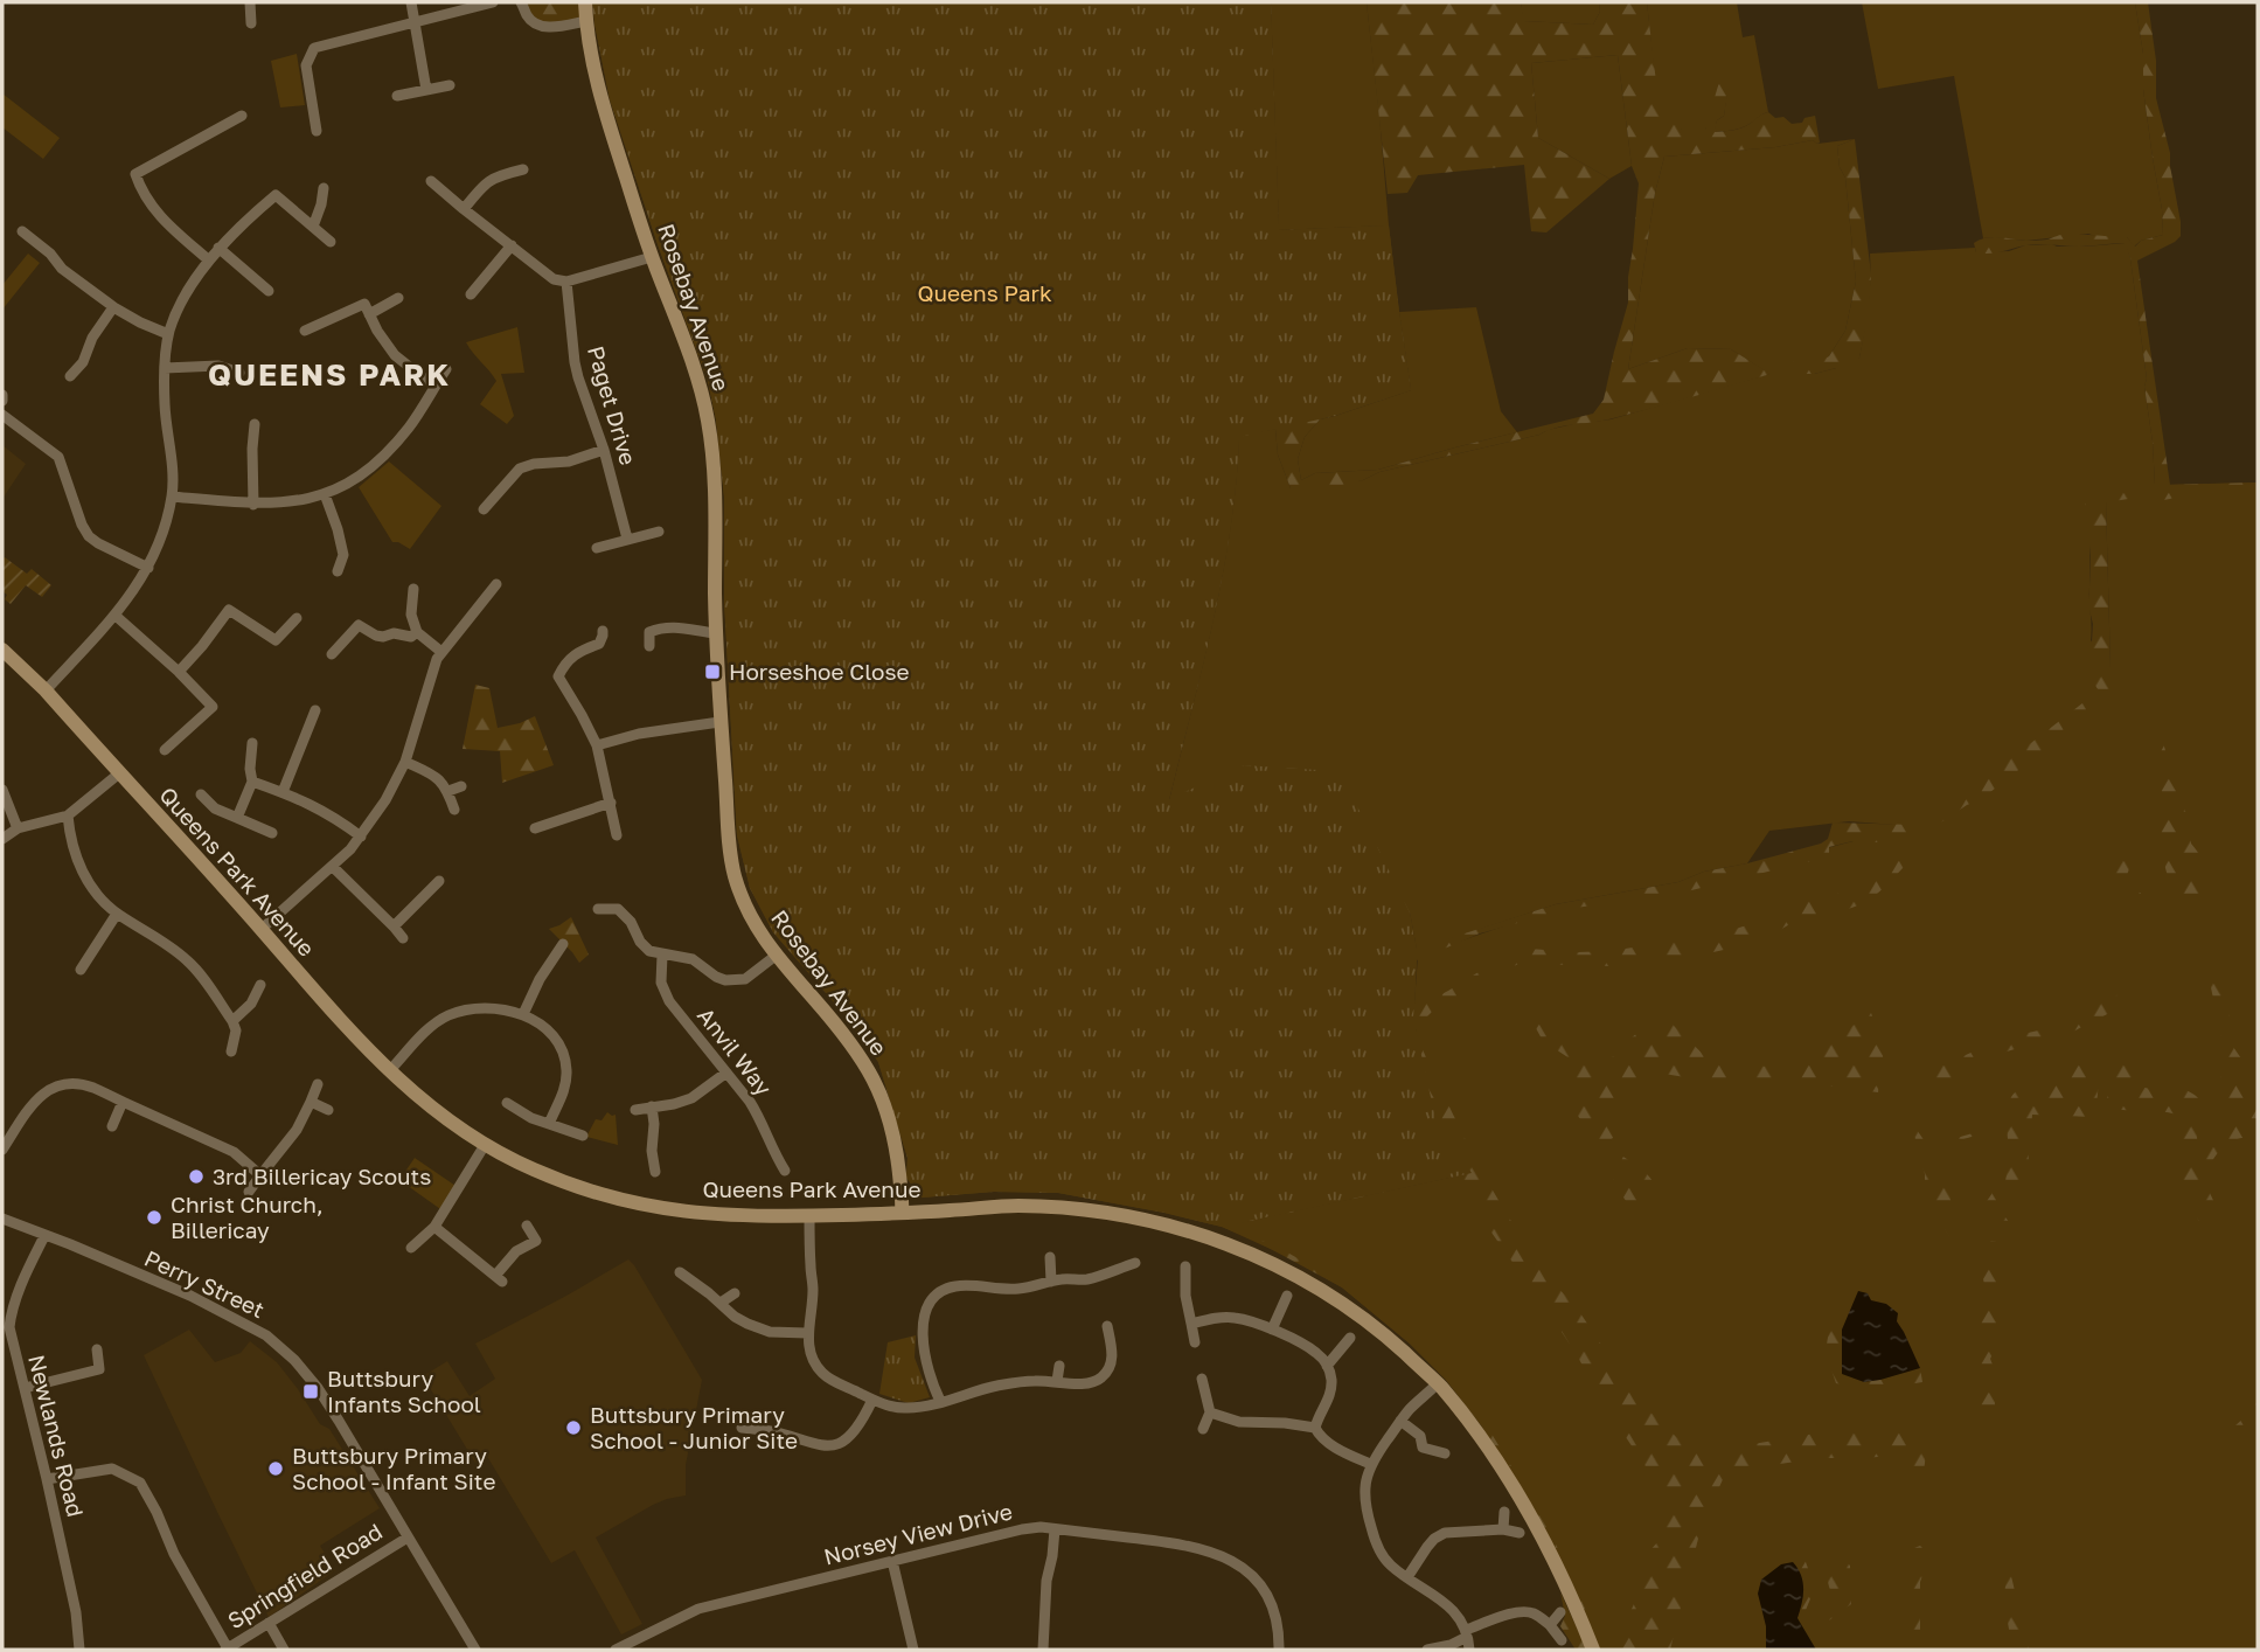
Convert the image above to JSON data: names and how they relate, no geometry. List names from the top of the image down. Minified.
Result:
{"streets":{"street":["Rosebay Avenue","Paget Drive","Queens Park Avenue","Anvil Way","Perry Street","Newlands Road","Norsey View Drive","Springfield Road"]},"crossings":[["Rosebay Avenue","Queens Park Avenue"],["Perry Street","Newlands Road"],["Perry Street","Springfield Road"]],"districts":["QUEENS PARK"],"parks":["Queens Park"],"places":{"transit":["Horseshoe Close","Buttsbury Infants School"],"other":["3rd Billericay Scouts","Christ Church, Billericay","Buttsbury Primary School - Junior Site","Buttsbury Primary School - Infant Site"]}}
